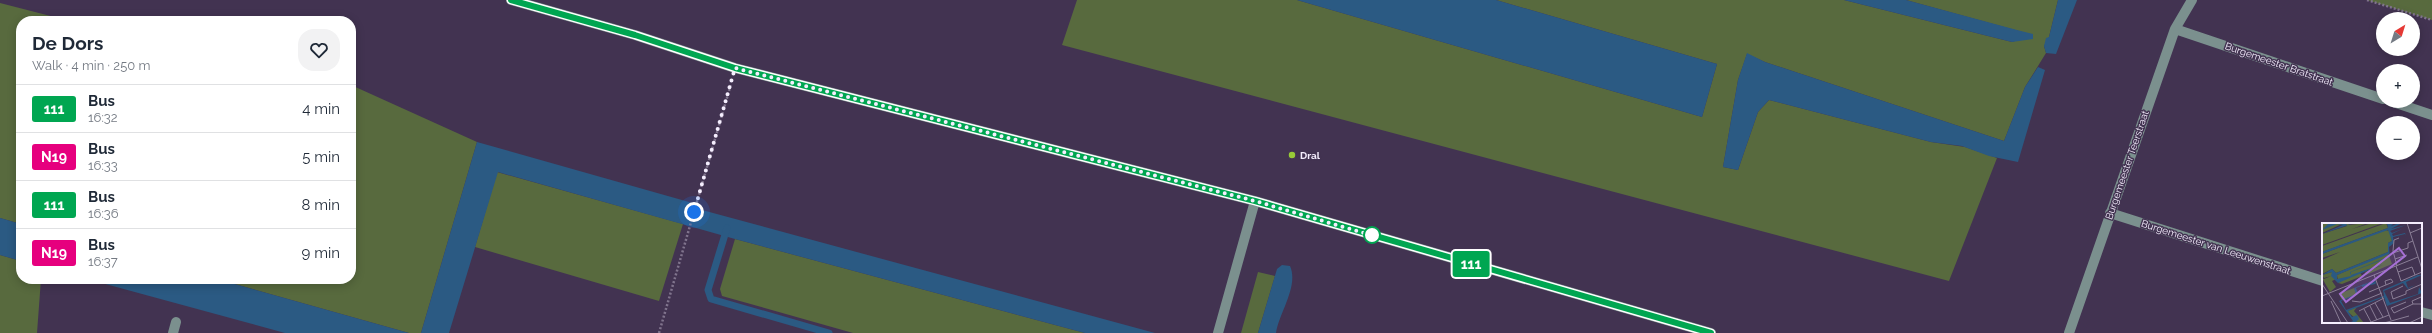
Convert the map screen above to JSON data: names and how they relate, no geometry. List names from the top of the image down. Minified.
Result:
{"streets":{"street":["Burgemeester Bratstraat","Burgemeester Teerstraat","Burgemeester van Leeuwenstraat"]},"crossings":[["Burgemeester Bratstraat","Burgemeester Teerstraat"],["Burgemeester Teerstraat","Burgemeester van Leeuwenstraat"]],"places":["Dral"],"lines":["bus line 111"],"north":"top right","page":{"on_map":"111","map_buttons":["+","−"],"heading":["De Dors","Walk · 4 min · 250 m"],"list":[{"mark":"111","name":"Bus","note":"16:32","value":"4 min"},{"mark":"N19","name":"Bus","note":"16:33","value":"5 min"},{"mark":"111","name":"Bus","note":"16:36","value":"8 min"},{"mark":"N19","name":"Bus","note":"16:37","value":"9 min"}]}}
